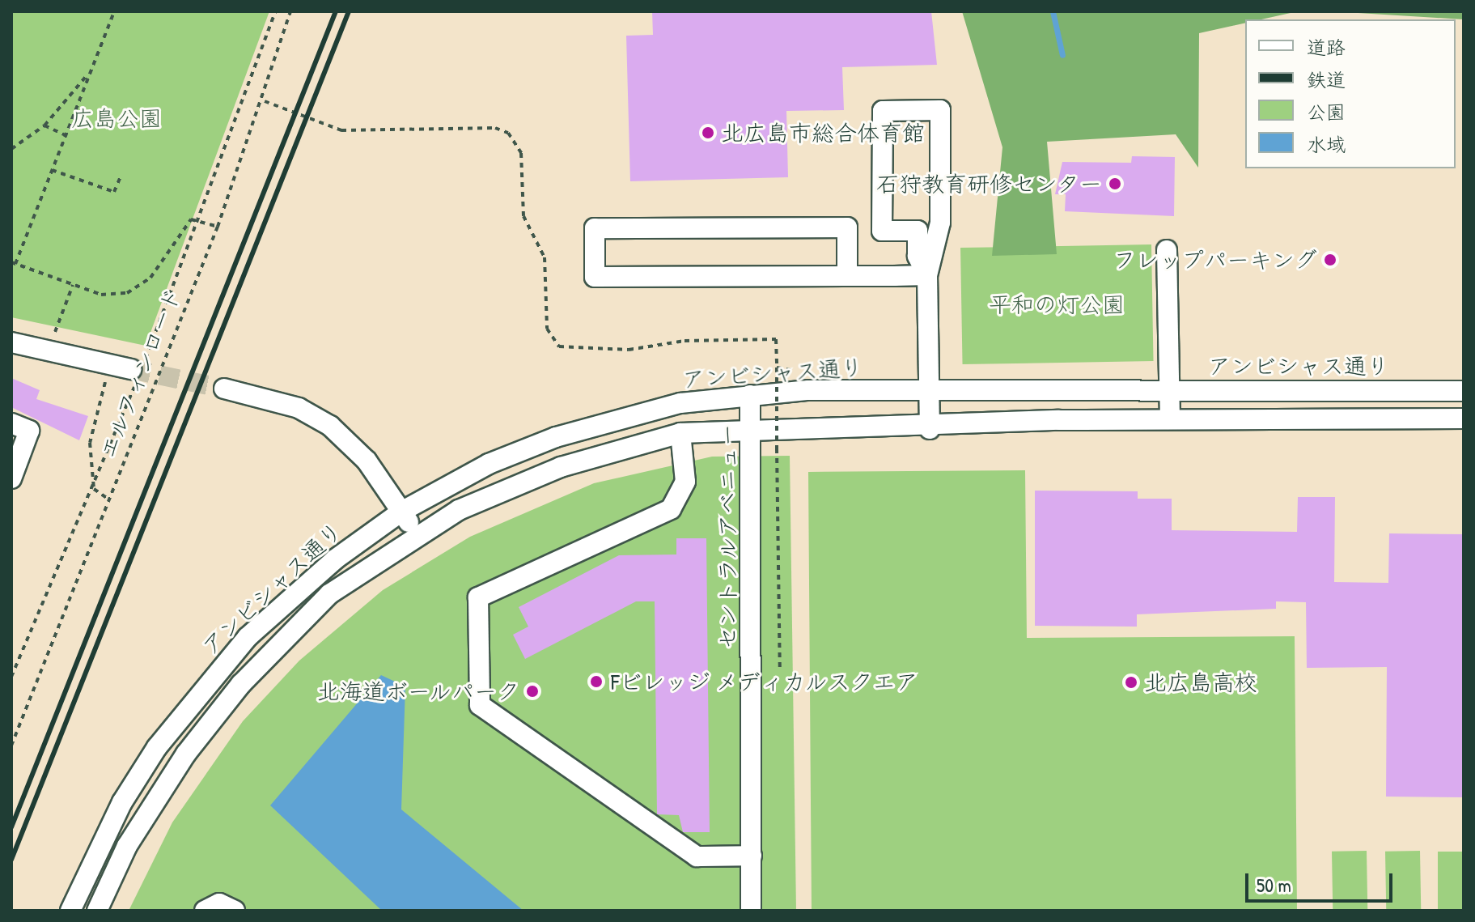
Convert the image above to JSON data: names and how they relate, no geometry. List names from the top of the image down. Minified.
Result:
{"streets":{"street":["アンビシャス通り","セントラルアベニュー"],"path":["エルフィンロード"]},"crossings":[["アンビシャス通り","セントラルアベニュー"]],"parks":["広島公園","平和の灯公園"],"places":["北広島市総合体育館","石狩教育研修センター","フレップパーキング","Fビレッジ メディカルスクエア","北広島高校","北海道ボールパーク"],"legend":["道路","鉄道","公園","水域"],"scale_bar":"50 m"}
